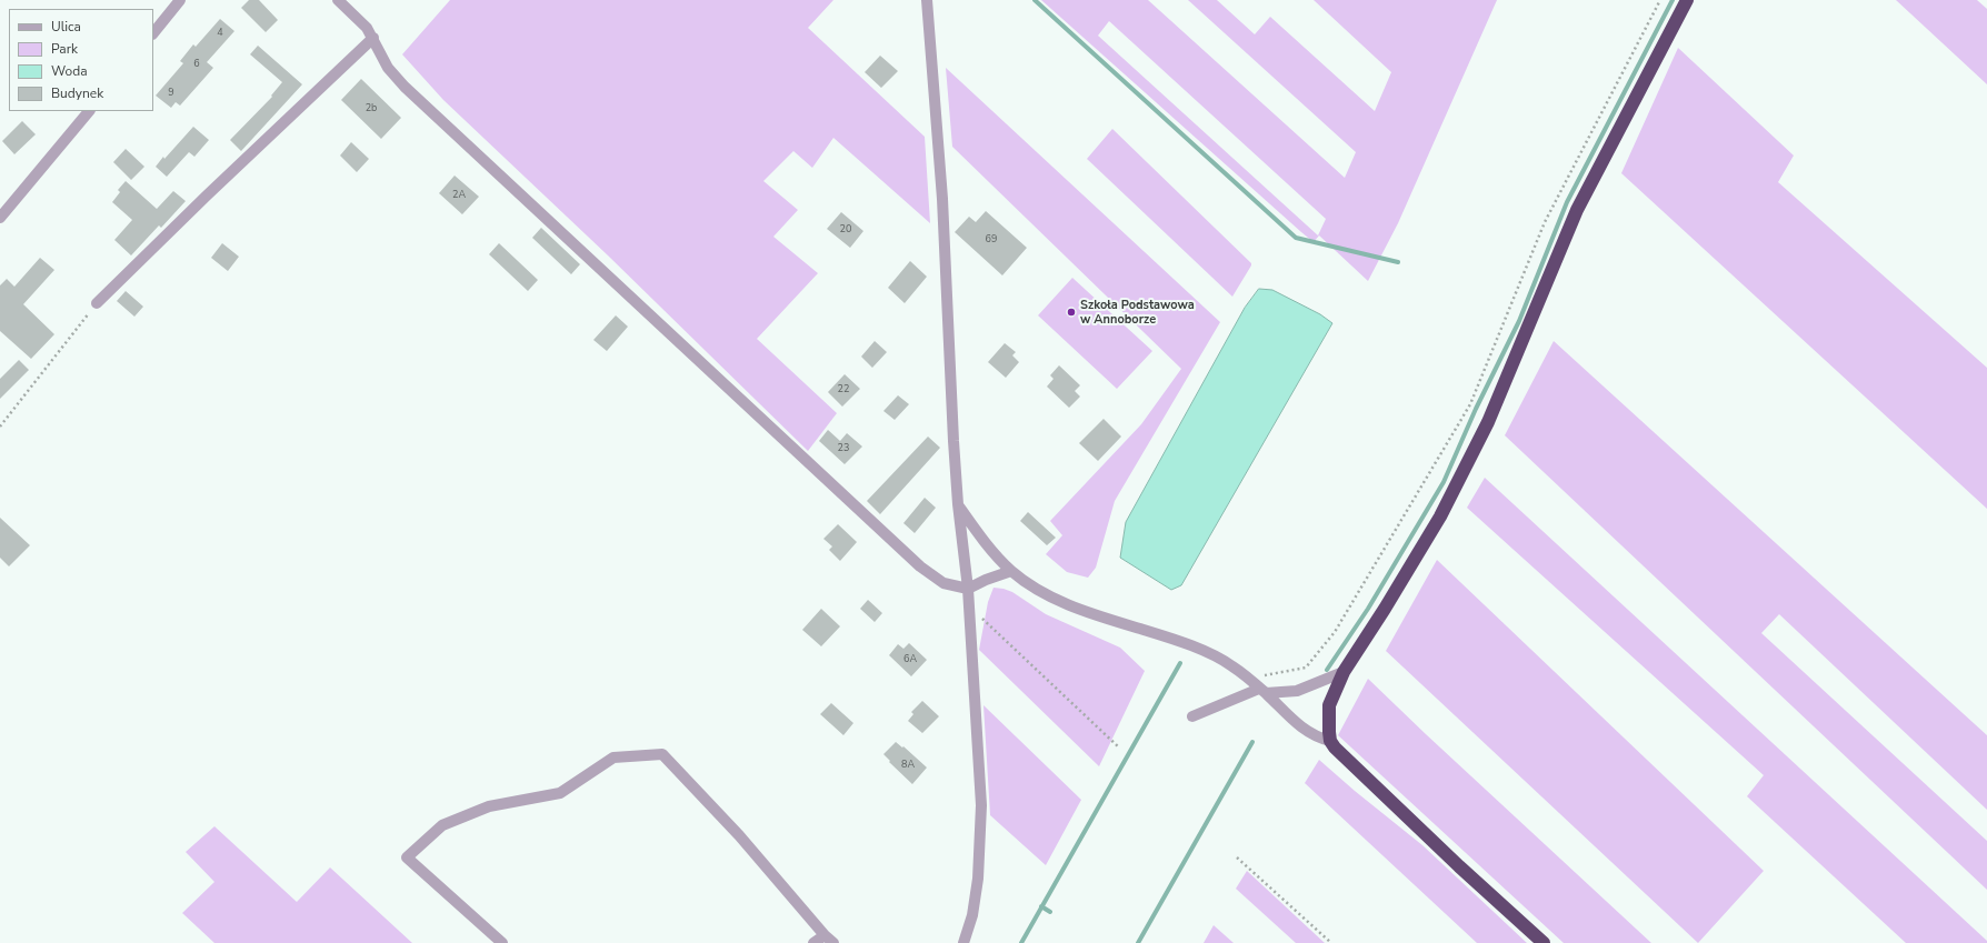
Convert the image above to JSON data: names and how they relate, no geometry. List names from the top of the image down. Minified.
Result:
{"places":["Szkoła Podstawowa w Annoborze"],"house_numbers":["4","6","9","2b","2A","20","69","22","23","6A","8A"],"legend":["Ulica","Park","Woda","Budynek"]}
